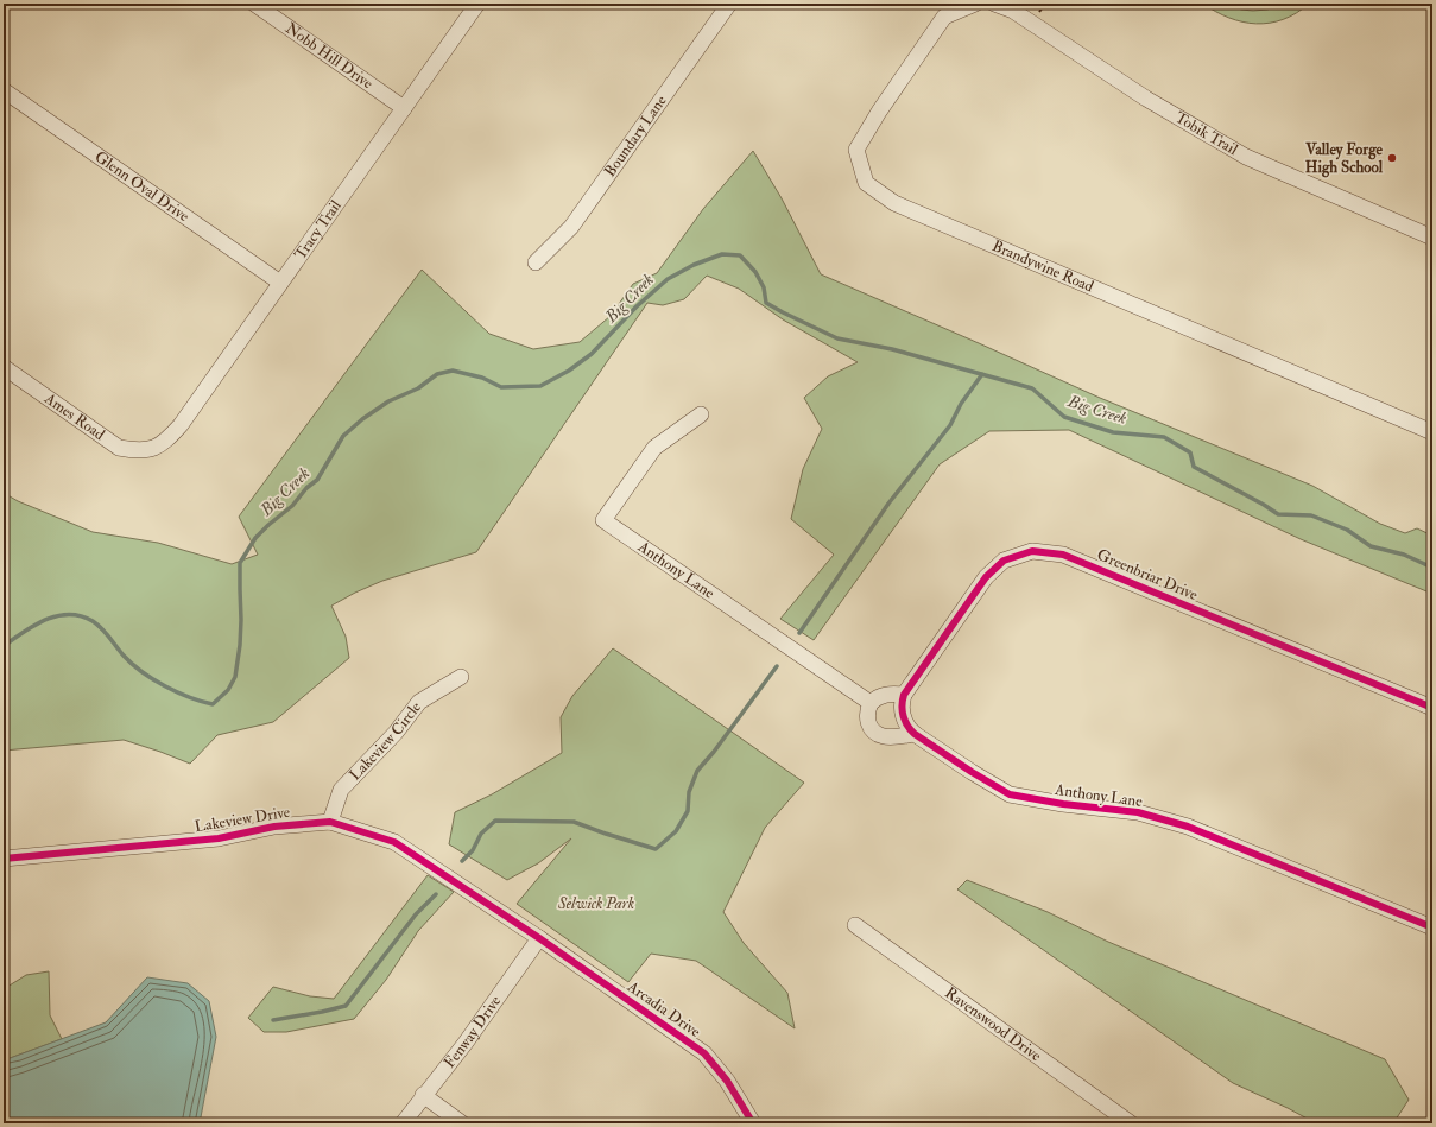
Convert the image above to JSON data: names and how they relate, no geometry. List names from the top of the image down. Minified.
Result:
{"streets":{"street":["Nobb Hill Drive","Tobik Trail","Boundary Lane","Glenn Oval Drive","Tracy Trail","Brandywine Road","Ames Road","Anthony Lane","Greenbriar Drive","Lakeview Circle","Lakeview Drive","Arcadia Drive","Ravenswood Drive","Fenway Drive"]},"crossings":[["Nobb Hill Drive","Tracy Trail"],["Glenn Oval Drive","Tracy Trail"],["Tracy Trail","Ames Road"],["Anthony Lane","Greenbriar Drive"],["Lakeview Circle","Lakeview Drive"],["Lakeview Drive","Arcadia Drive"],["Lakeview Drive","Fenway Drive"],["Arcadia Drive","Fenway Drive"]],"water":["Big Creek"],"parks":["Selwick Park"],"places":["Valley Forge High School"]}
